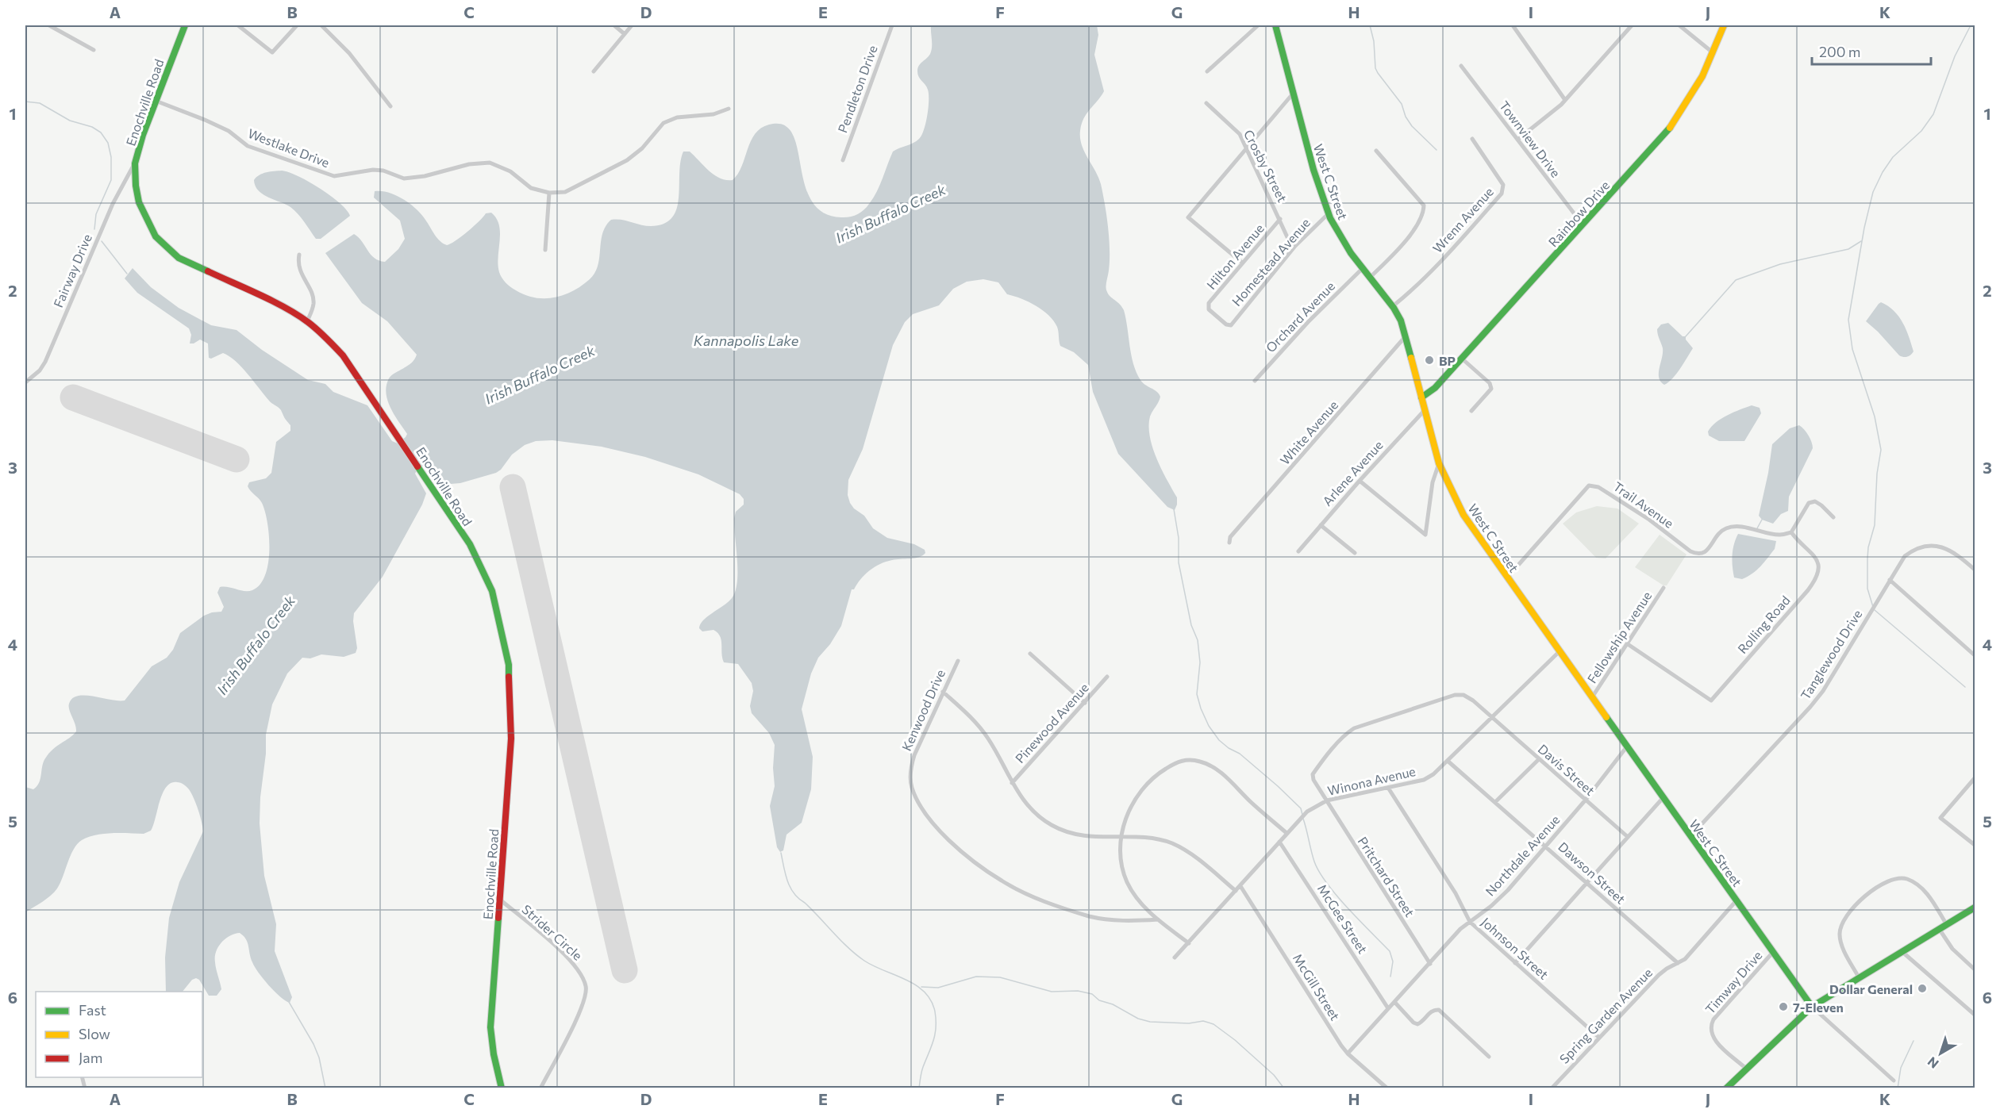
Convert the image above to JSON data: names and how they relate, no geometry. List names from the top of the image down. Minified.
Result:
{"streets":{"street":["Pendleton Drive","Enochville Road","Townview Drive","Westlake Drive","Crosby Street","West C Street","Rainbow Drive","Wrenn Avenue","Hilton Avenue","Homestead Avenue","Fairway Drive","Orchard Avenue","White Avenue","Arlene Avenue","Trail Avenue","Rolling Road","Fellowship Avenue","Tanglewood Drive","Kenwood Drive","Pinewood Avenue","Davis Street","Winona Avenue","Northdale Avenue","Dawson Street","Pritchard Street","McGee Street","Strider Circle","Johnson Street","Timway Drive","McGill Street","Spring Garden Avenue"]},"crossings":[["Enochville Road","Westlake Drive"],["Enochville Road","Fairway Drive"],["Enochville Road","Strider Circle"],["Townview Drive","Rainbow Drive"],["Crosby Street","Hilton Avenue"],["Crosby Street","Homestead Avenue"],["West C Street","Rainbow Drive"],["West C Street","Wrenn Avenue"],["West C Street","Homestead Avenue"],["West C Street","Orchard Avenue"],["West C Street","White Avenue"],["West C Street","Arlene Avenue"],["West C Street","Trail Avenue"],["West C Street","Fellowship Avenue"],["West C Street","Tanglewood Drive"],["West C Street","Winona Avenue"],["West C Street","Northdale Avenue"],["West C Street","Timway Drive"],["West C Street","Spring Garden Avenue"],["Hilton Avenue","Homestead Avenue"],["Trail Avenue","Rolling Road"],["Rolling Road","Fellowship Avenue"],["Davis Street","Winona Avenue"],["Davis Street","Northdale Avenue"],["Davis Street","Pritchard Street"],["Winona Avenue","Dawson Street"],["Winona Avenue","Pritchard Street"],["Winona Avenue","McGee Street"],["Winona Avenue","Johnson Street"],["Winona Avenue","McGill Street"],["Northdale Avenue","Dawson Street"],["Northdale Avenue","Pritchard Street"],["Northdale Avenue","McGee Street"],["Northdale Avenue","Johnson Street"],["Northdale Avenue","McGill Street"],["Dawson Street","Spring Garden Avenue"],["Johnson Street","Spring Garden Avenue"]],"water":["Irish Buffalo Creek","Kannapolis Lake"],"places":["BP","Dollar General","7-Eleven"],"legend":["Fast","Slow","Jam"],"scale_bar":"200 m","north":"bottom left","grid":{"columns":["A","B","C","D","E","F","G","H","I","J","K"],"rows":["1","2","3","4","5","6"]}}
